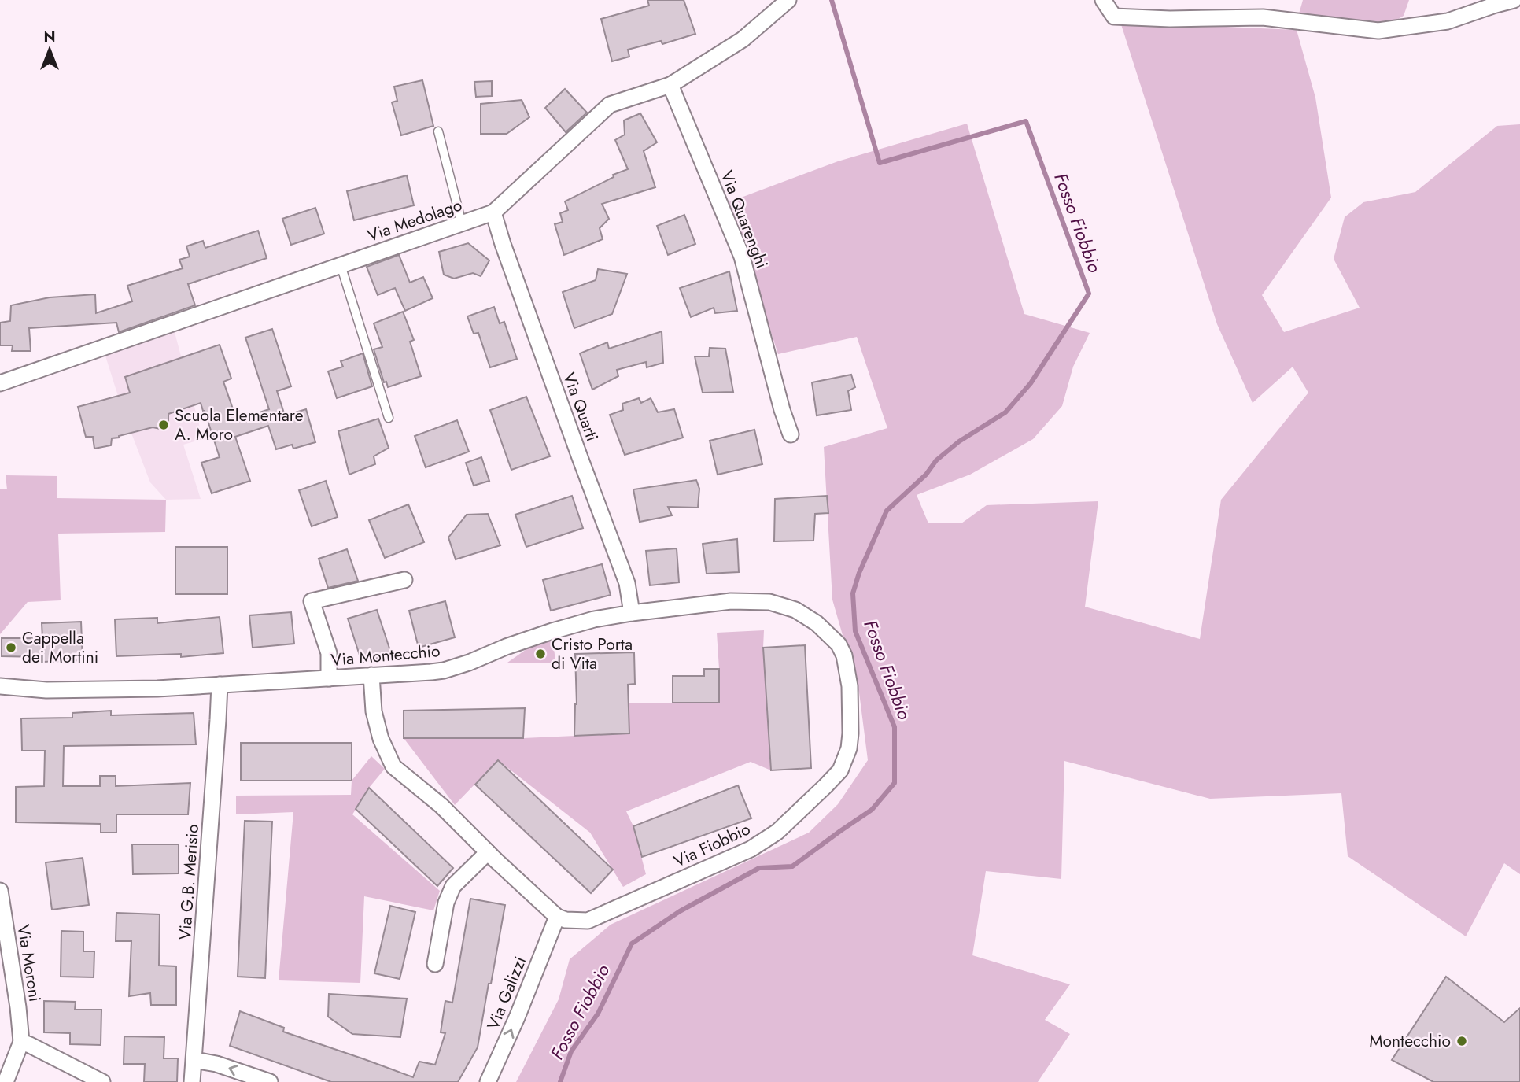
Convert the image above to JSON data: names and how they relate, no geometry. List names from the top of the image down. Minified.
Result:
{"streets":{"street":["Via Quarenghi","Via Medolago","Via Quarti","Via Montecchio","Via Fiobbio","Via G.B. Merisio","Via Moroni","Via Galizzi"]},"crossings":[["Via Quarenghi","Via Medolago"],["Via Medolago","Via Quarti"],["Via Quarti","Via Montecchio"],["Via Montecchio","Via Fiobbio"],["Via Montecchio","Via G.B. Merisio"],["Via Fiobbio","Via Galizzi"]],"water":["Fosso Fiobbio"],"places":["Scuola Elementare A. Moro","Cappella dei Mortini","Cristo Porta di Vita","Montecchio"],"north":"top"}
